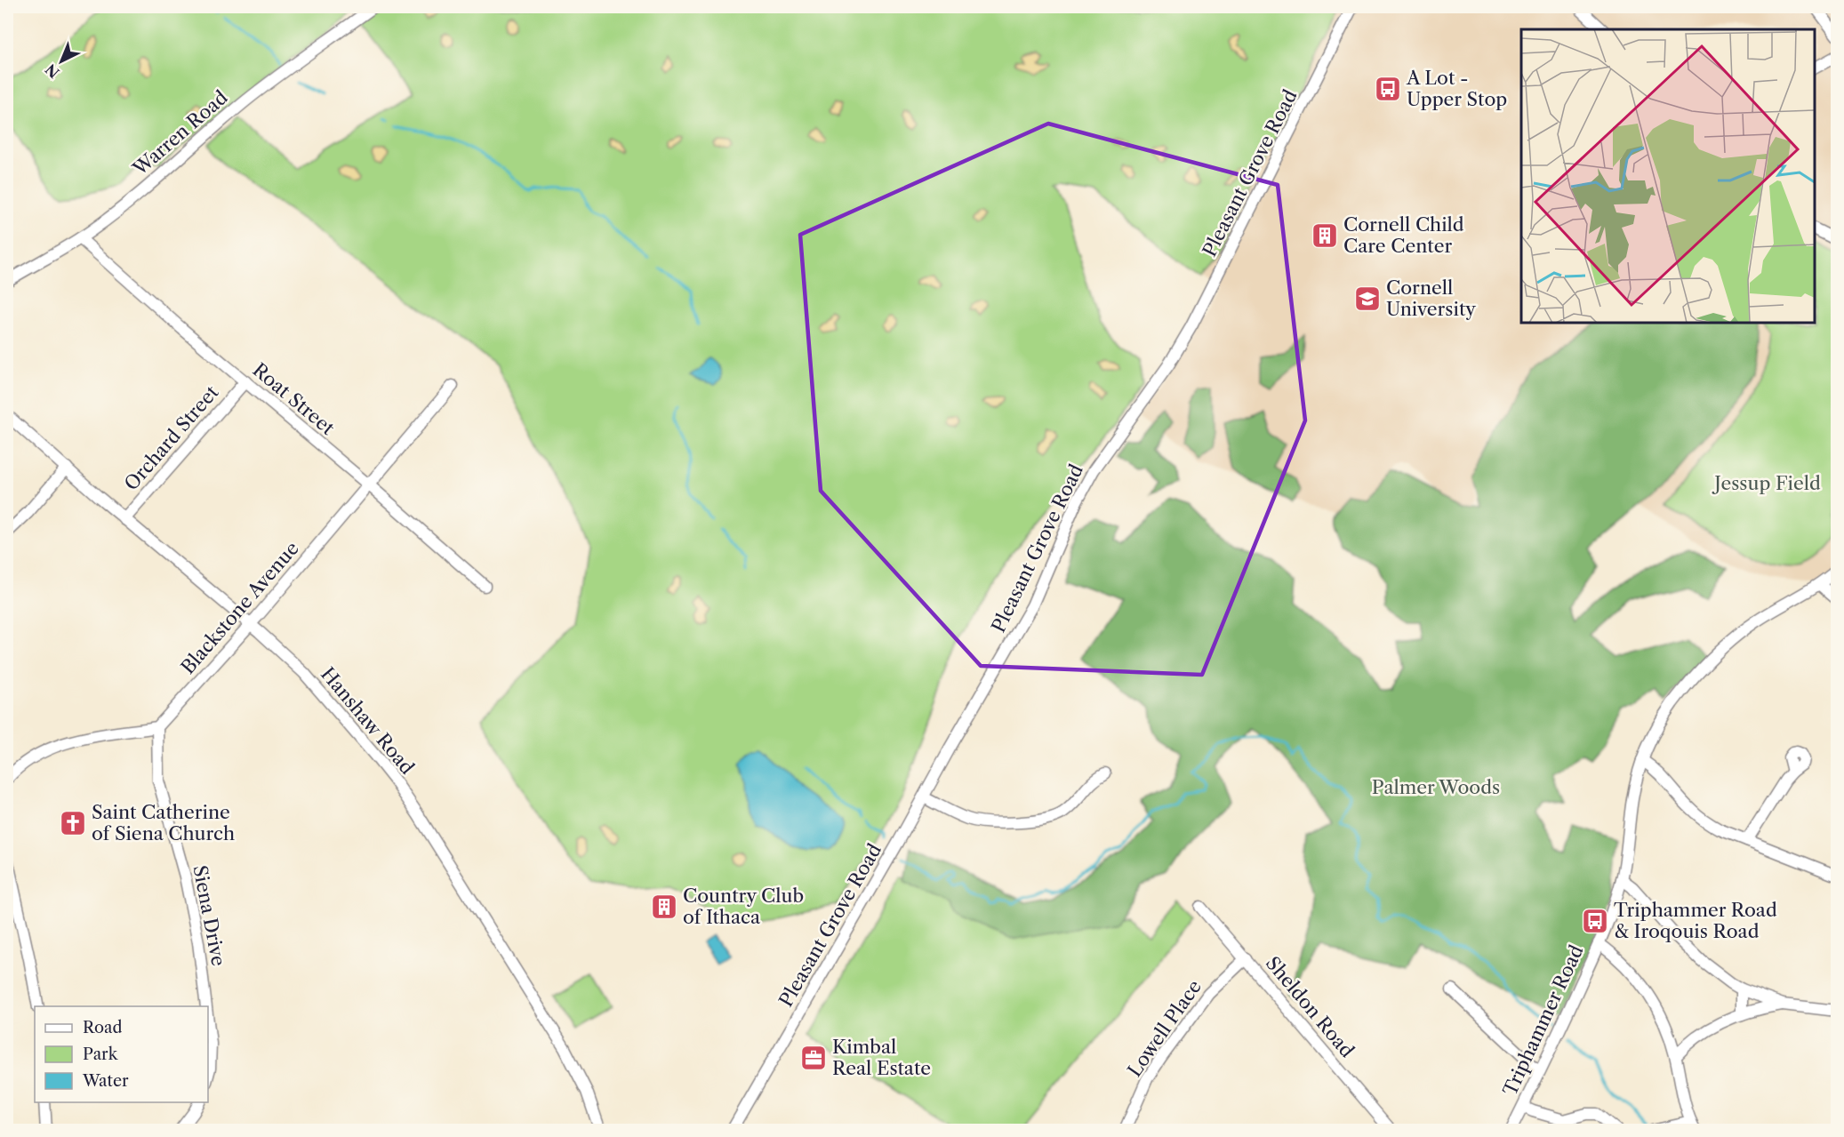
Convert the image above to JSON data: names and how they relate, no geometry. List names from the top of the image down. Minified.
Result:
{"streets":{"street":["Warren Road","Pleasant Grove Road","Roat Street","Orchard Street","Blackstone Avenue","Hanshaw Road","Siena Drive","Sheldon Road","Triphammer Road","Lowell Place"]},"crossings":[["Warren Road","Roat Street"],["Roat Street","Orchard Street"],["Roat Street","Blackstone Avenue"],["Orchard Street","Hanshaw Road"],["Blackstone Avenue","Hanshaw Road"],["Blackstone Avenue","Siena Drive"],["Sheldon Road","Lowell Place"]],"parks":["Jessup Field","Palmer Woods"],"places":{"bus stop":["A Lot - Upper Stop","Triphammer Road & Iroqouis Road"],"building":["Cornell Child Care Center","Country Club of Ithaca"],"school or university":["Cornell University"],"church":["Saint Catherine of Siena Church"],"office":["Kimbal Real Estate"]},"legend":["Road","Park","Water"],"north":"bottom left"}
